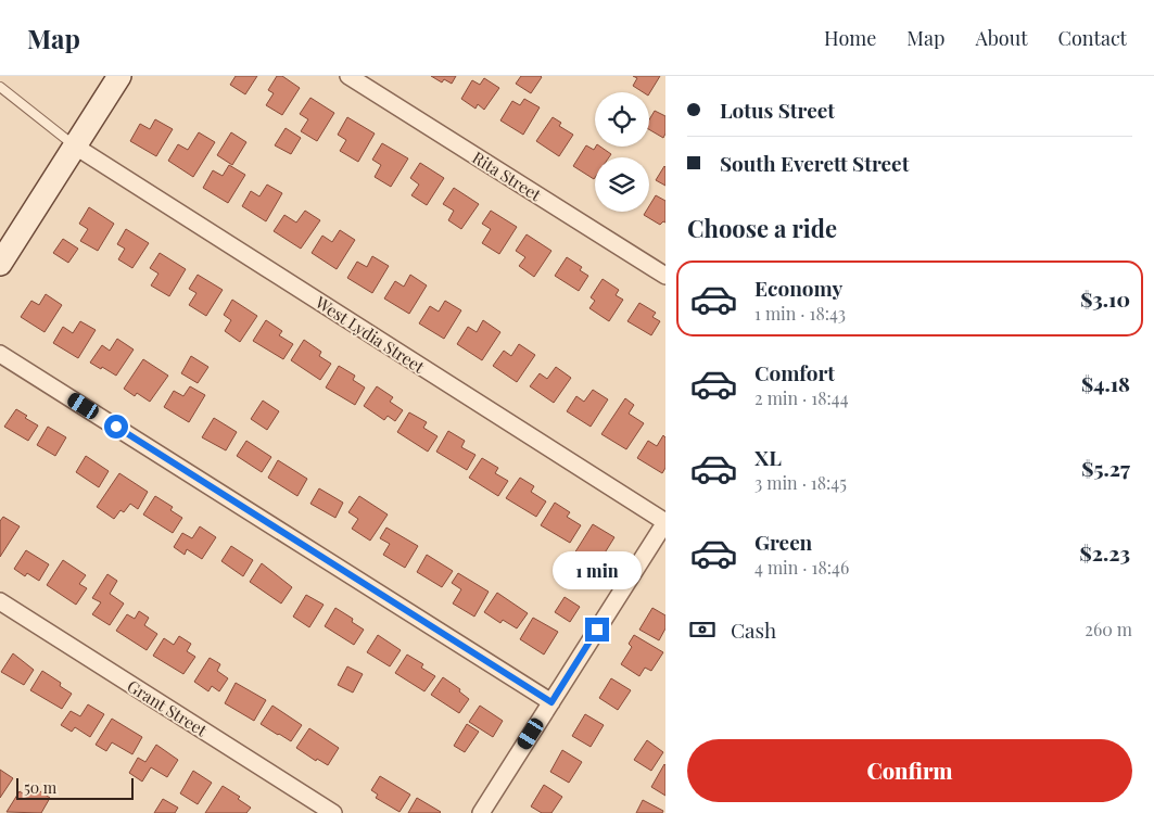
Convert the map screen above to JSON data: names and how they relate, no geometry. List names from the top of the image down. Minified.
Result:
{"streets":{"street":["Rita Street","West Lydia Street","Grant Street"]},"scale_bar":"50 m","page":{"header":"Map","nav":["Home","Map","About","Contact"],"banner":["Lotus Street","South Everett Street"],"heading":"Choose a ride","list":[{"name":"Economy","note":"1 min · 18:43","value":"$3.10"},{"name":"Comfort","note":"2 min · 18:44","value":"$4.18"},{"name":"XL","note":"3 min · 18:45","value":"$5.27"},{"name":"Green","note":"4 min · 18:46","value":"$2.23"}],"bubble":"1 min","pay":["Cash","260 m"],"buttons":"Confirm","scale":"50 m"}}
